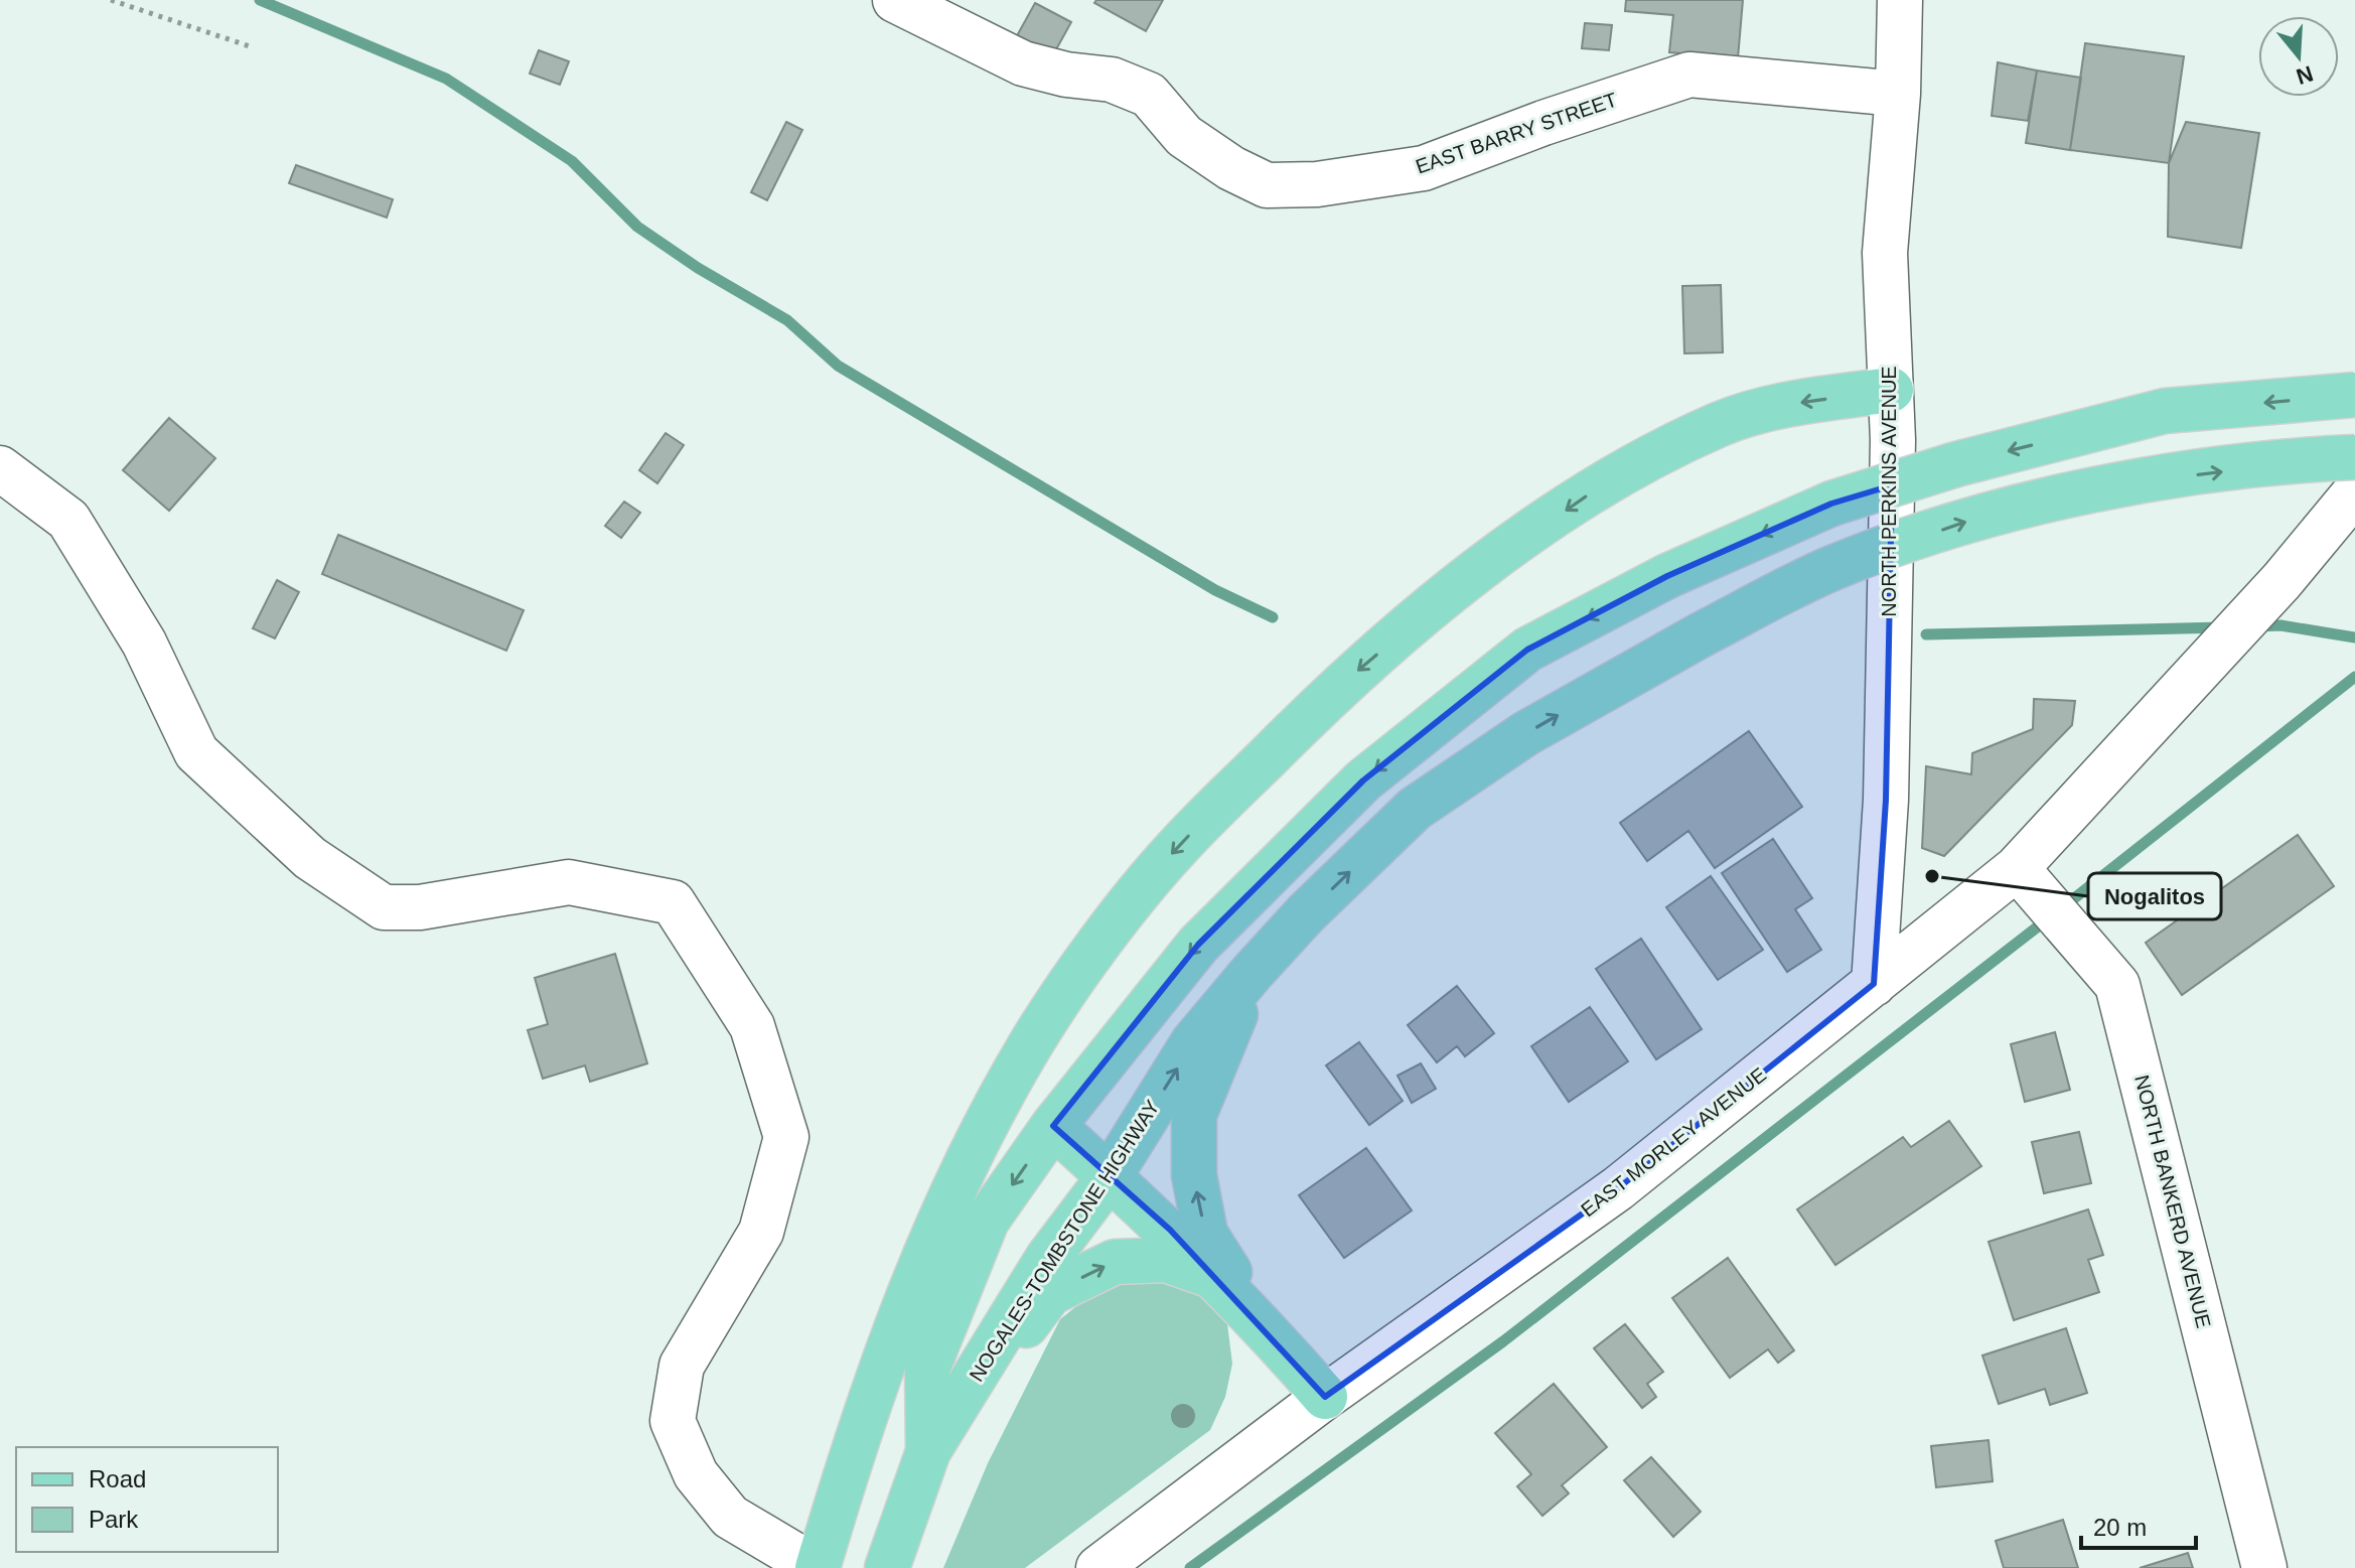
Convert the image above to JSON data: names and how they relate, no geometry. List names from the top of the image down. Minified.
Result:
{"streets":{"main road":["NOGALES-TOMBSTONE HIGHWAY"],"street":["EAST BARRY STREET","NORTH PERKINS AVENUE","EAST MORLEY AVENUE","NORTH BANKERD AVENUE"]},"crossings":[["EAST BARRY STREET","NORTH PERKINS AVENUE"],["NORTH PERKINS AVENUE","EAST MORLEY AVENUE"],["EAST MORLEY AVENUE","NORTH BANKERD AVENUE"]],"places":["Nogalitos"],"legend":["Road","Park"],"scale_bar":"20 m","north":"bottom"}
